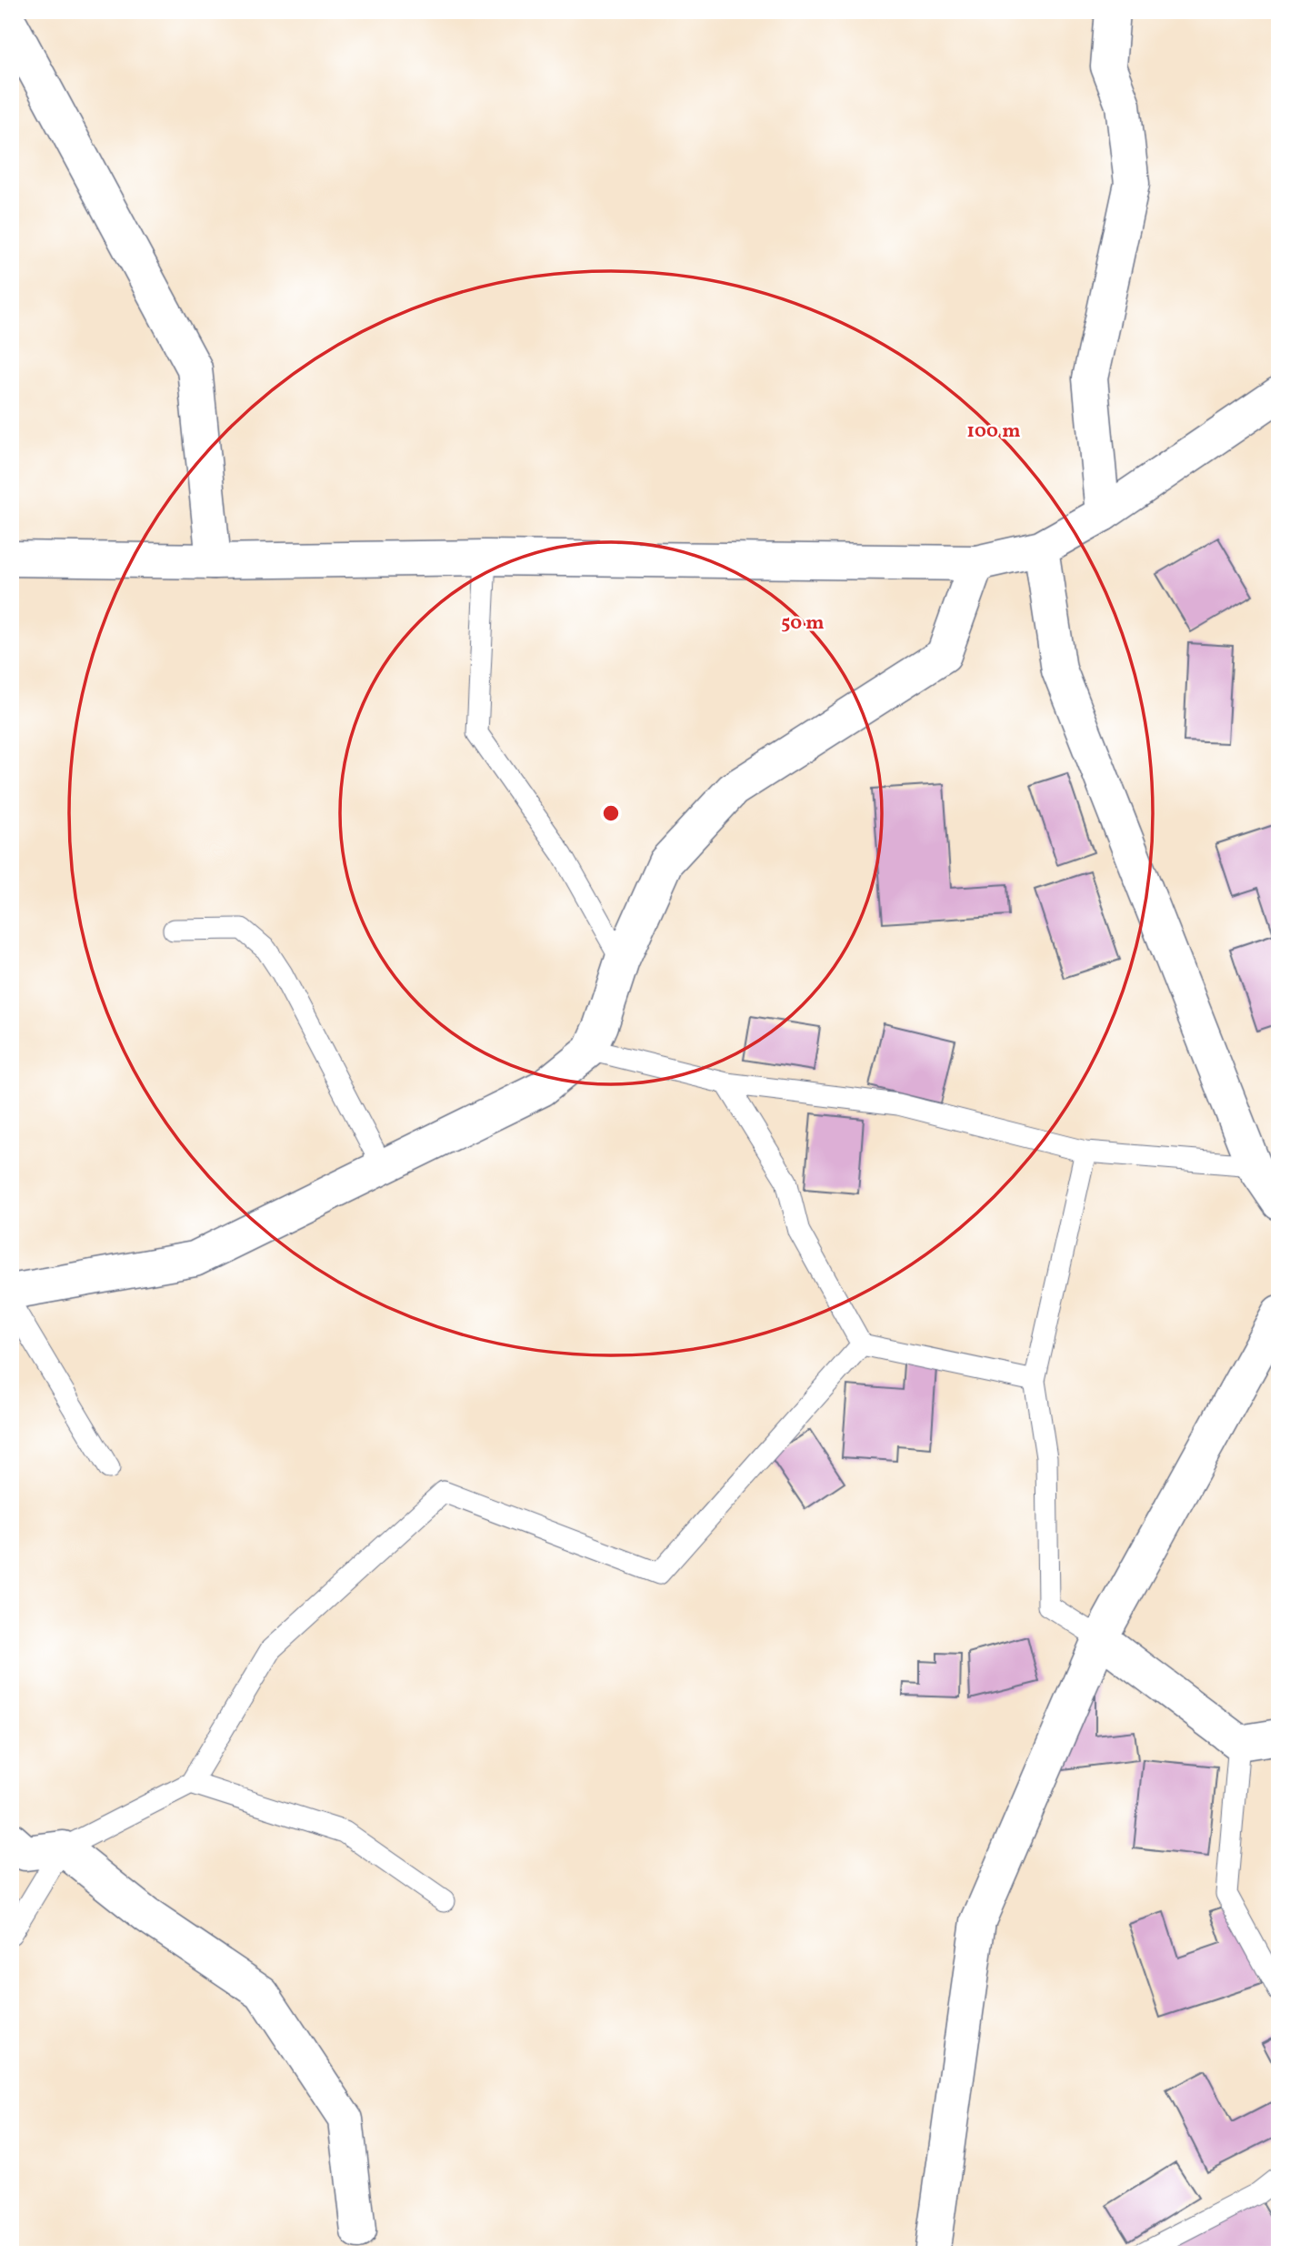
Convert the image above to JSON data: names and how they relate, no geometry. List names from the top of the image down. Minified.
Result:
{"rings":["100 m","50 m"]}
